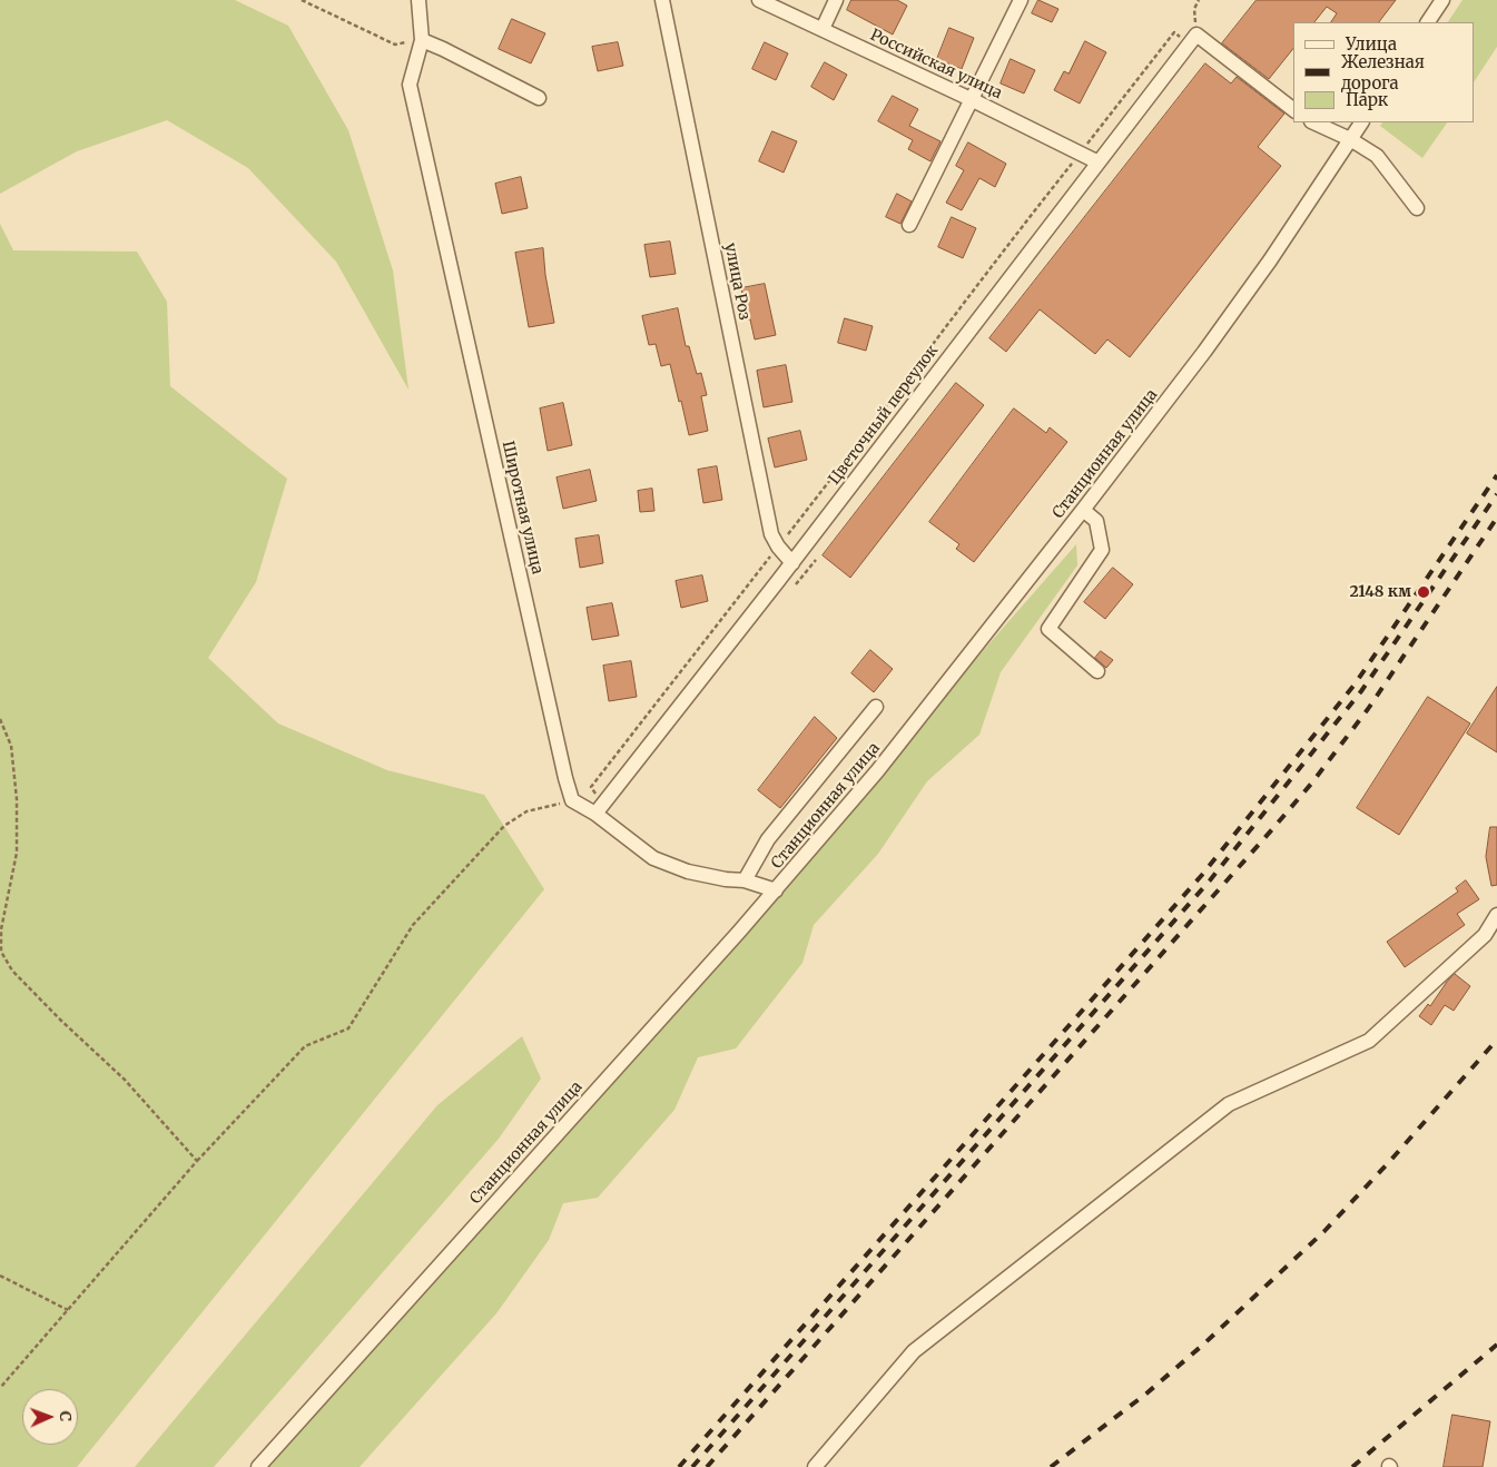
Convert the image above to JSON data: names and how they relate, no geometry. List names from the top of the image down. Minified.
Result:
{"streets":{"street":["Российская улица","улица Роз","Цветочный переулок","Станционная улица","Широтная улица"]},"crossings":[["Российская улица","Цветочный переулок"],["улица Роз","Цветочный переулок"]],"places":["2148 км"],"legend":["Улица","Железная дорога","Парк"],"north":"right"}
